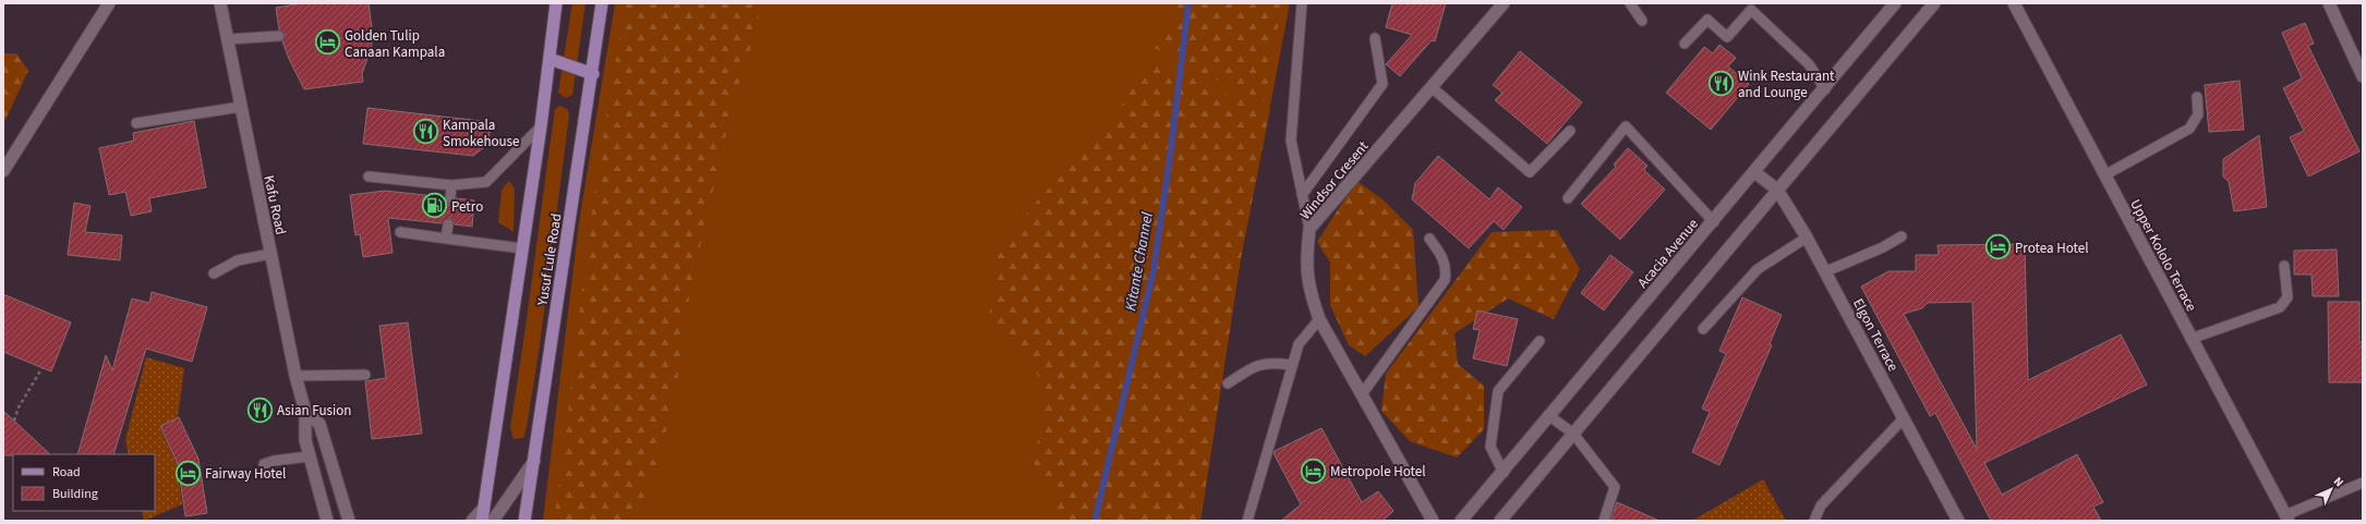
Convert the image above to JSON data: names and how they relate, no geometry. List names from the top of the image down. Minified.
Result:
{"streets":{"main road":["Windsor Cresent","Kafu Road","Acacia Avenue","Upper Kololo Terrace","Yusuf Lule Road","Elgon Terrace"]},"crossings":[["Acacia Avenue","Elgon Terrace"]],"water":["Kitante Channel"],"places":{"hotel":["Golden Tulip Canaan Kampala","Protea Hotel","Metropole Hotel","Fairway Hotel"],"restaurant":["Wink Restaurant and Lounge","Kampala Smokehouse","Asian Fusion"],"fuel station":["Petro"]},"legend":["Road","Building"],"north":"top right"}
